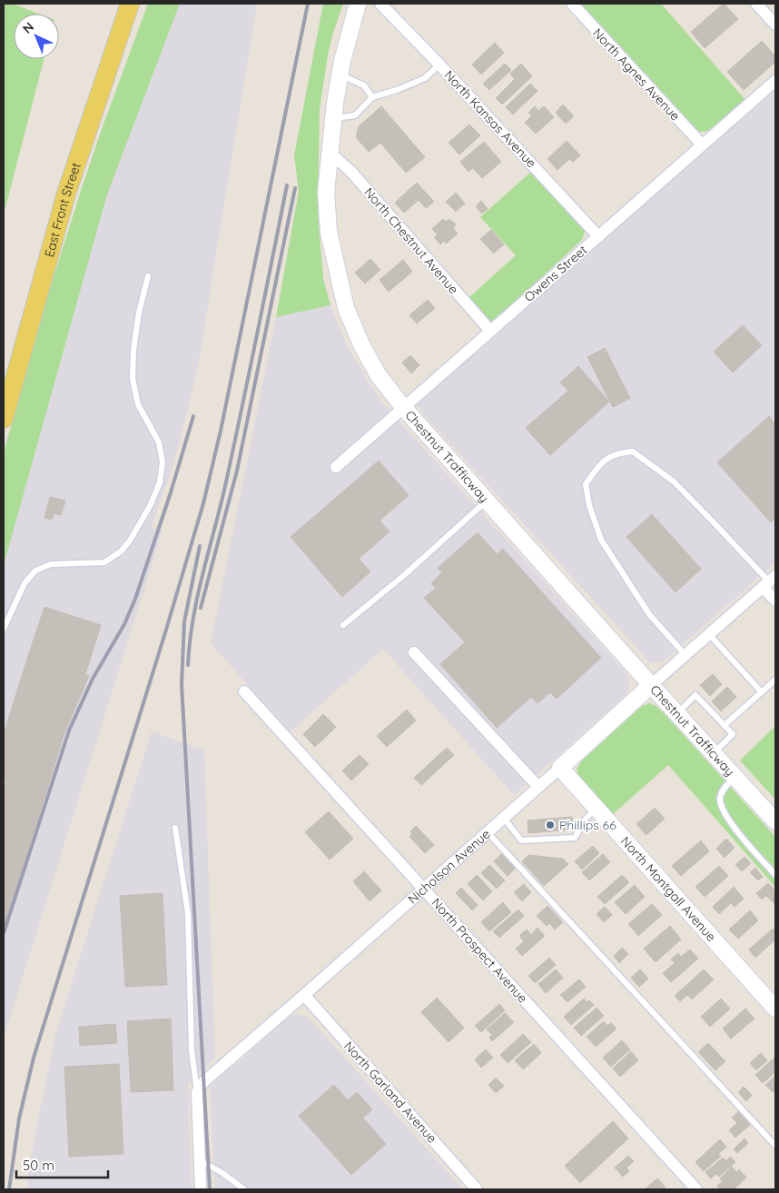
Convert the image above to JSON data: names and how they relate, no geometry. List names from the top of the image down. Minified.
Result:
{"streets":{"main road":["East Front Street"],"street":["North Agnes Avenue","North Kansas Avenue","North Chestnut Avenue","Owens Street","Chestnut Trafficway","Nicholson Avenue","North Montgall Avenue","North Prospect Avenue","North Garland Avenue"]},"crossings":[["North Agnes Avenue","Owens Street"],["North Kansas Avenue","Owens Street"],["North Chestnut Avenue","Owens Street"],["North Chestnut Avenue","Chestnut Trafficway"],["Owens Street","Chestnut Trafficway"],["Chestnut Trafficway","Nicholson Avenue"],["Nicholson Avenue","North Montgall Avenue"],["Nicholson Avenue","North Prospect Avenue"],["Nicholson Avenue","North Garland Avenue"]],"places":["Phillips 66"],"scale_bar":"50 m","north":"top left"}
